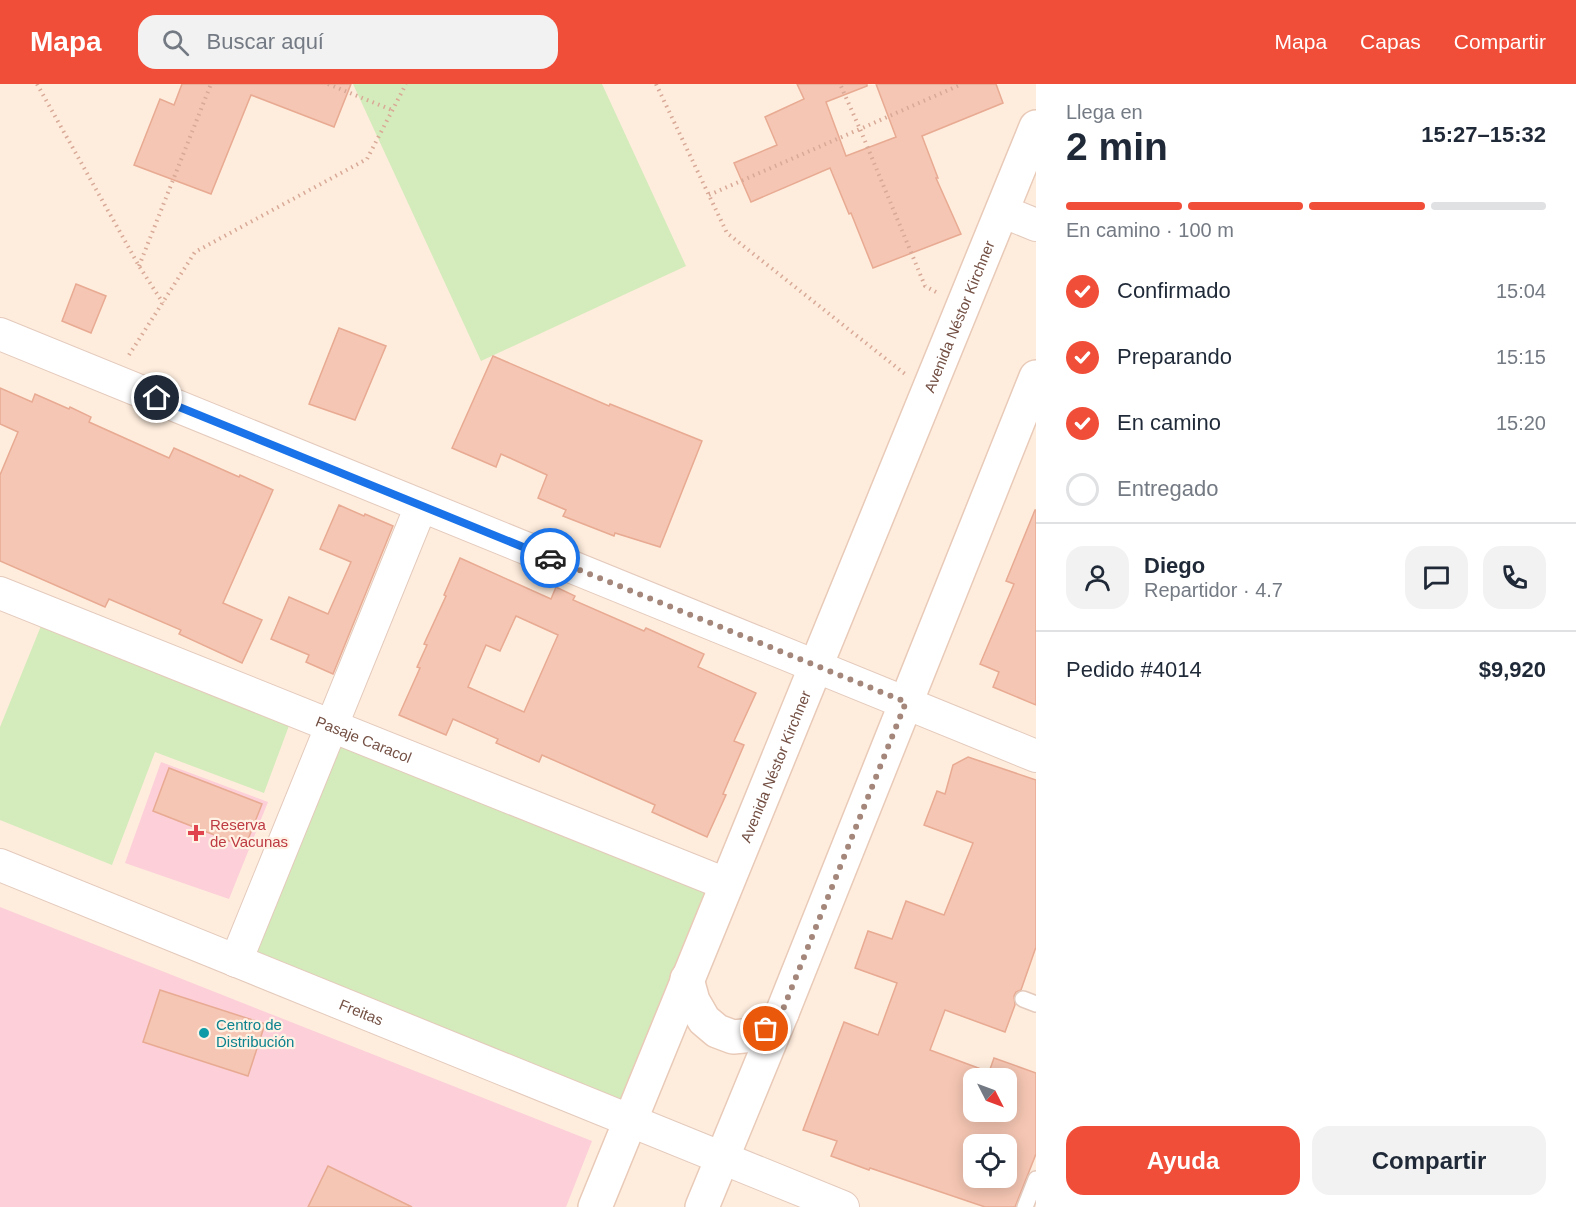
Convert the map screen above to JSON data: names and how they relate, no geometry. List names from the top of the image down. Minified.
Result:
{"streets":{"main road":["Avenida Néstor Kirchner"],"street":["Pasaje Caracol","Freitas"]},"crossings":[["Avenida Néstor Kirchner","Pasaje Caracol"],["Avenida Néstor Kirchner","Freitas"]],"places":{"health":["Reserva de Vacunas"],"other":["Centro de Distribución"]},"north":"bottom right","page":{"header":"Mapa","search":"Buscar aquí","nav":["Mapa","Capas","Compartir"],"heading":["2 min","Llega en","15:27–15:32"],"panel":["Diego","Repartidor · 4.7","Pedido #4014","$9,920"],"bar":"En camino · 100 m","list":[["Confirmado","15:04"],["Preparando","15:15"],["En camino","15:20"],"Entregado"],"buttons":["Ayuda","Compartir"]}}
